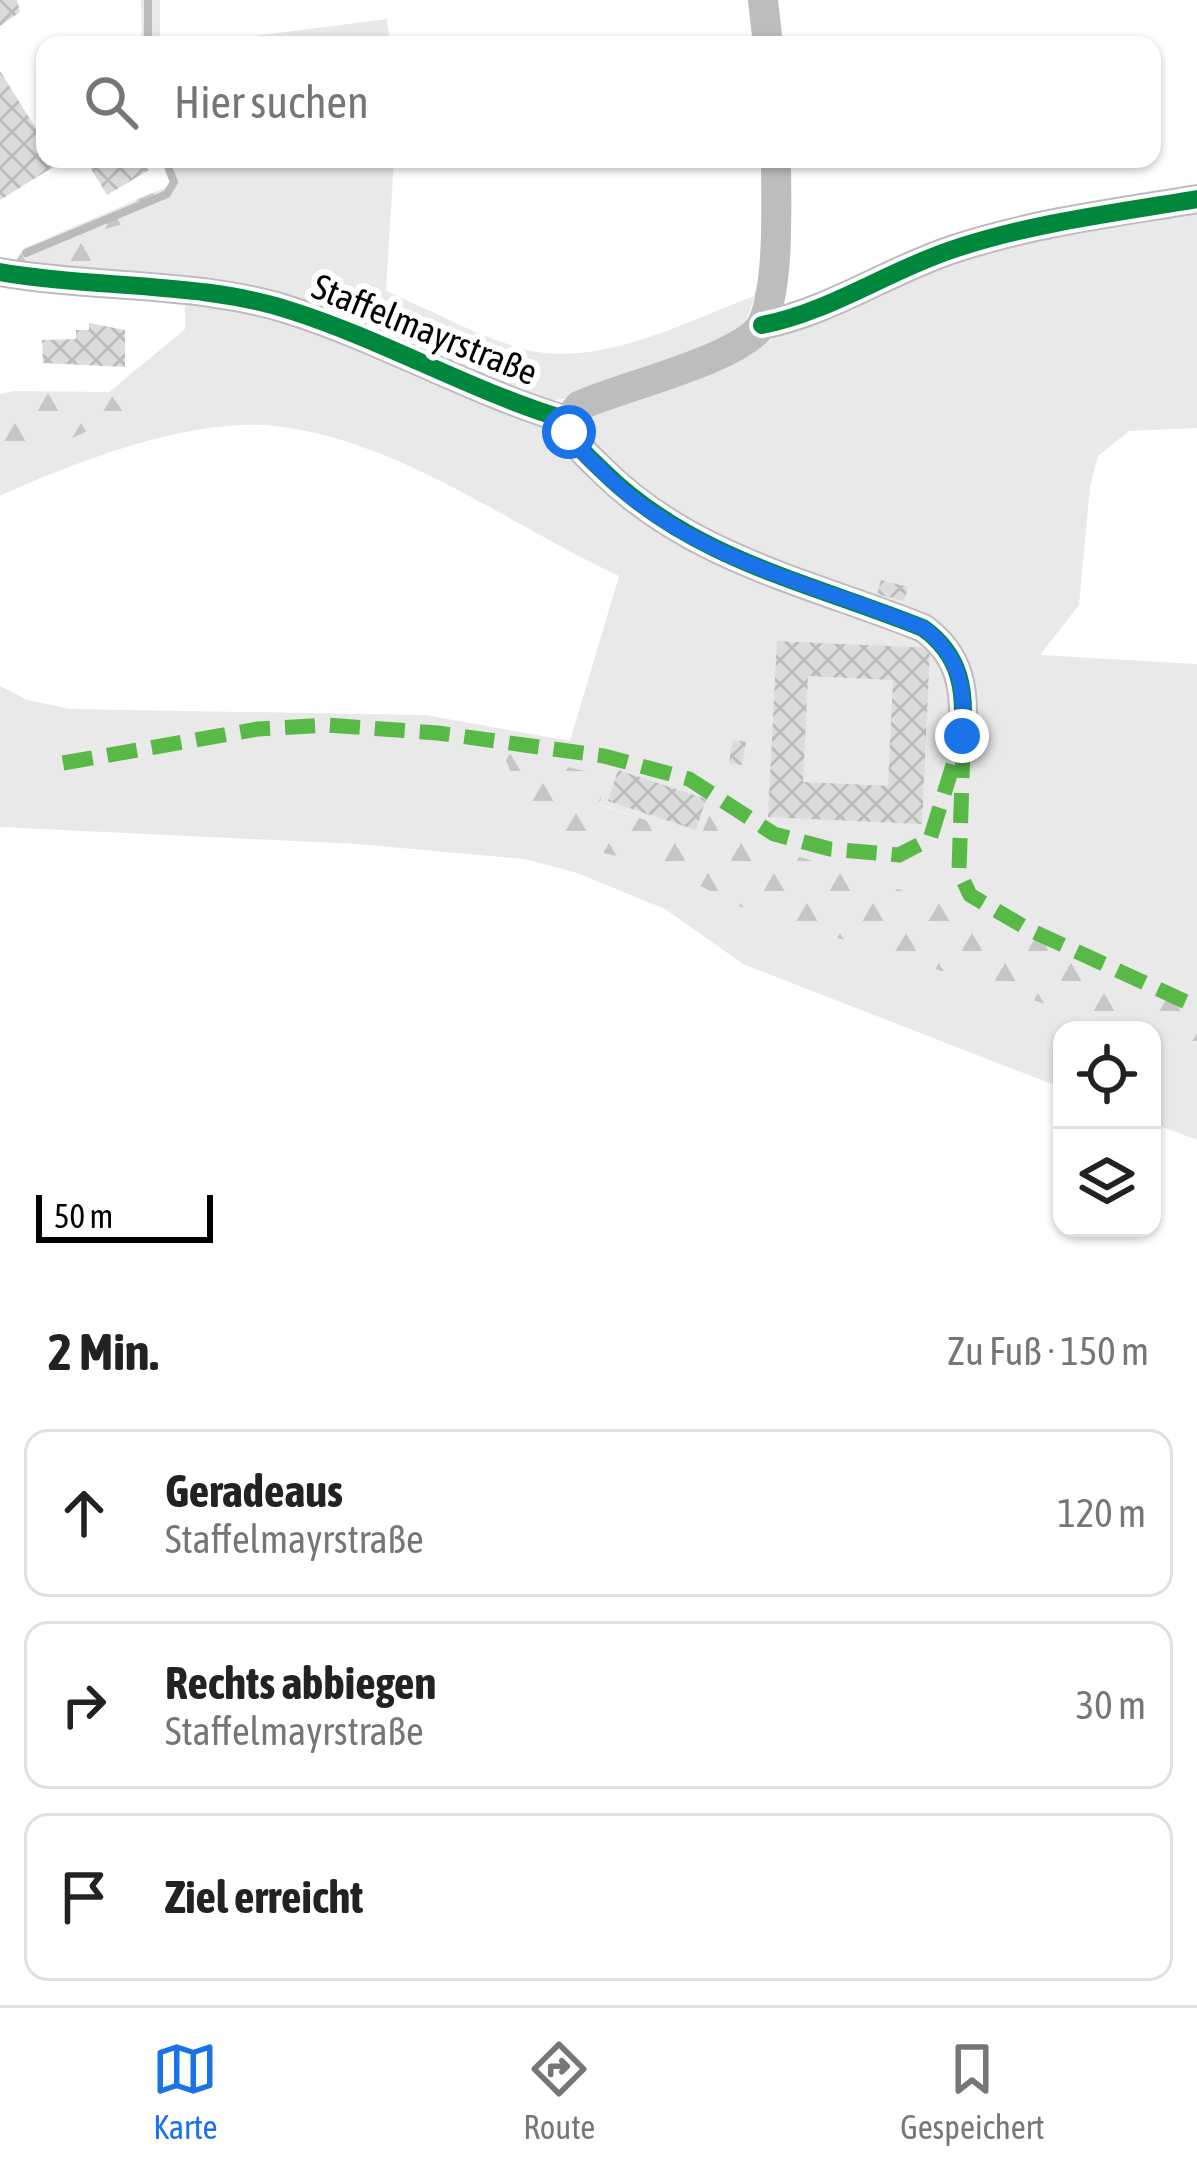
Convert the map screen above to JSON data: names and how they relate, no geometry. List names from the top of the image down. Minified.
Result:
{"streets":{"street":["Staffelmayrstraße"]},"scale_bar":"50 m","page":{"search":"Hier suchen","scale":"50 m","heading":["2 Min.","Zu Fuß · 150 m"],"list":[["Geradeaus","Staffelmayrstraße","120 m"],["Rechts abbiegen","Staffelmayrstraße","30 m"],"Ziel erreicht"],"nav":["Karte","Route","Gespeichert"]}}
